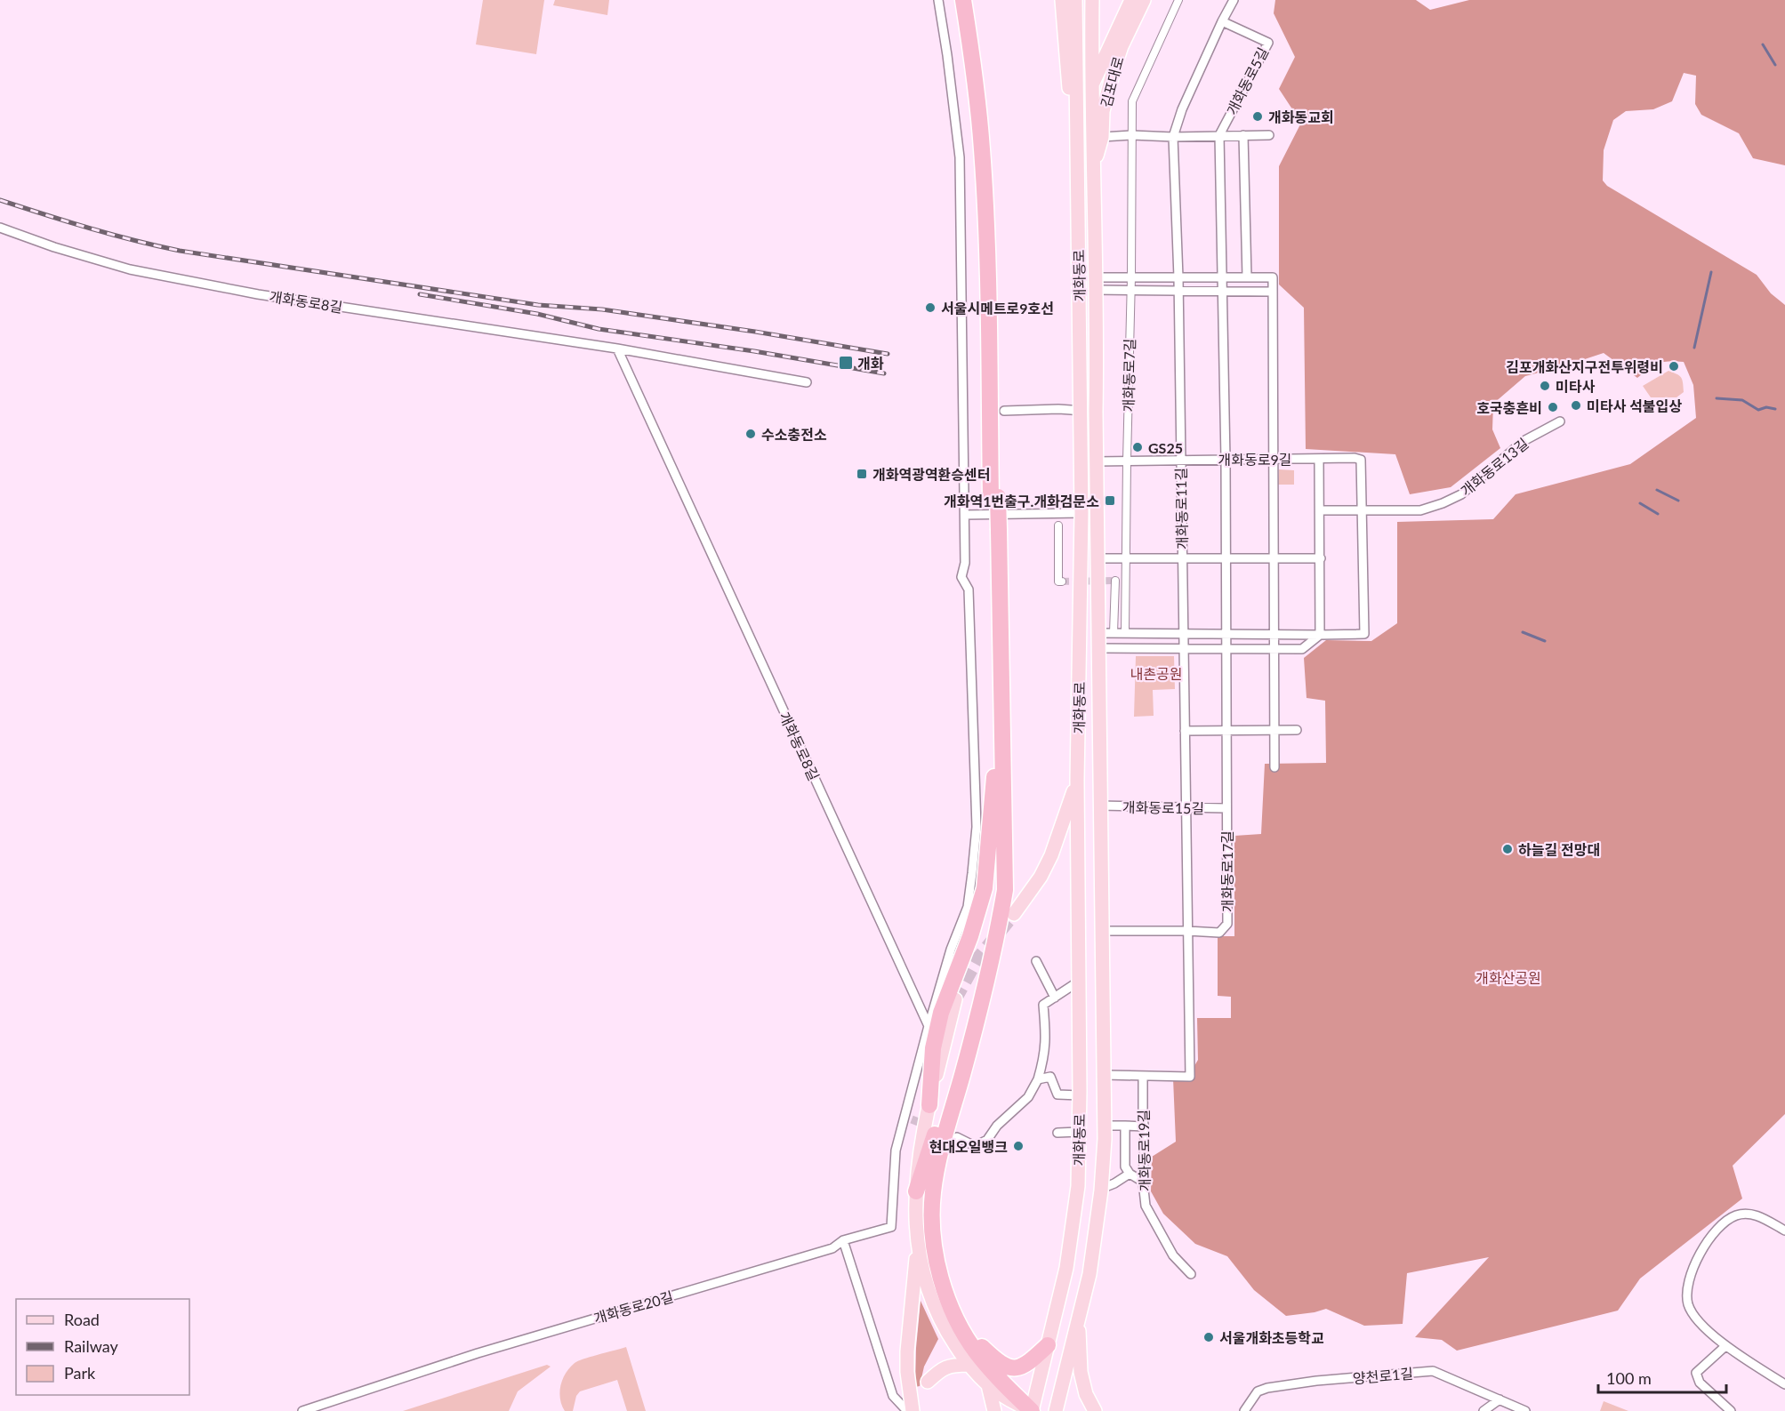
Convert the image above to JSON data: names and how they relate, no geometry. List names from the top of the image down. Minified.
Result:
{"streets":{"main road":["김포대로","개화동로"],"street":["개화동로5길","개화동로8길","개화동로7길","개화동로9길","개화동로13길","개화동로11길","개화동로15길","개화동로17길","개화동로19길","개화동로20길","양천로1길"]},"crossings":[["개화동로5길","김포대로"],["개화동로5길","개화동로7길"],["김포대로","개화동로"],["개화동로","개화동로9길"],["개화동로","개화동로11길"],["개화동로","개화동로15길"],["개화동로","개화동로17길"],["개화동로","개화동로19길"],["개화동로8길","개화동로20길"],["개화동로7길","개화동로9길"],["개화동로9길","개화동로13길"],["개화동로9길","개화동로11길"],["개화동로15길","개화동로17길"]],"parks":["내촌공원","개화산공원"],"places":{"other":["개화동교회","서울시메트로9호선","김포개화산지구전투위령비","미타사","미타사 석불입상","호국충흔비","수소충전소","GS25","하늘길 전망대","현대오일뱅크","서울개화초등학교"],"transit":["개화","개화역광역환승센터","개화역1번출구.개화검문소"]},"legend":["Road","Railway","Park"],"scale_bar":"100 m"}
